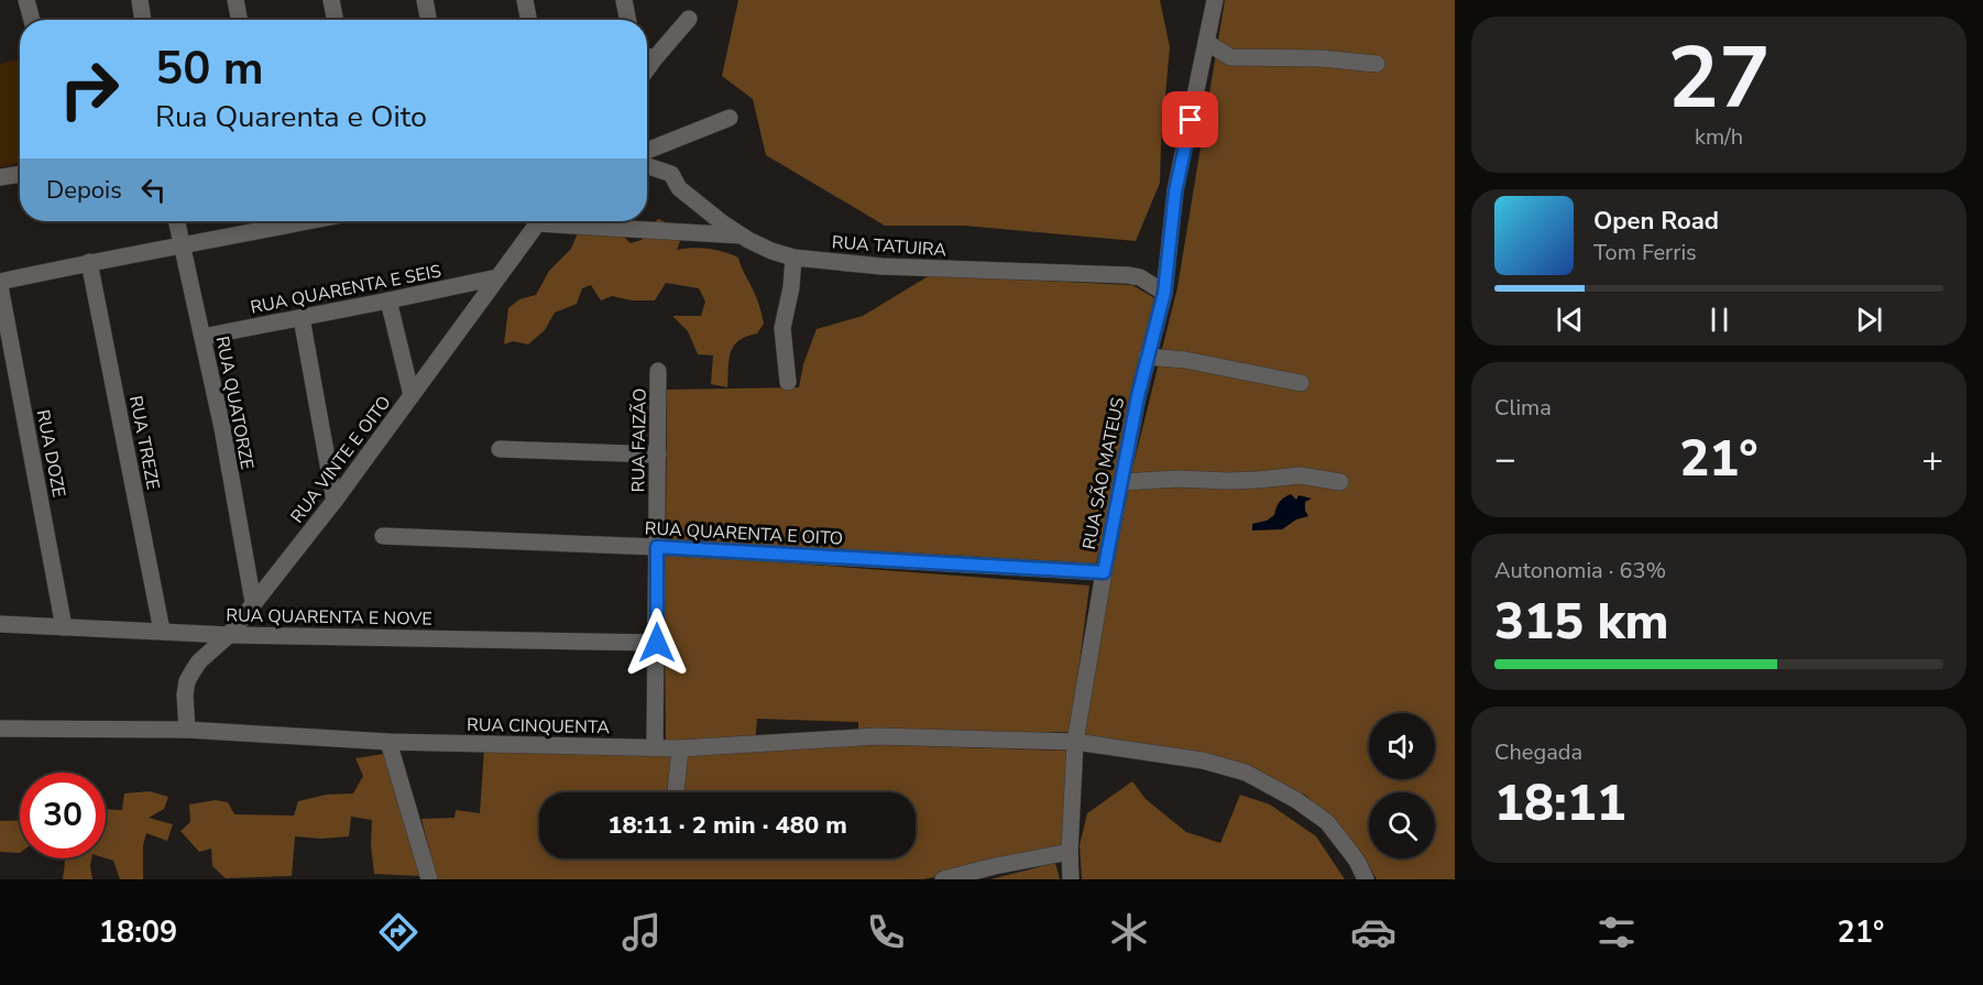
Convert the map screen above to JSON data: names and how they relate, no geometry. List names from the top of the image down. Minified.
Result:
{"streets":{"street":["RUA TATUIRA","RUA QUARENTA E SEIS","RUA QUATORZE","RUA FAIZÃO","RUA TREZE","RUA DOZE","RUA VINTE E OITO","RUA SÃO MATEUS","RUA QUARENTA E OITO","RUA QUARENTA E NOVE","RUA CINQUENTA"]},"crossings":[["RUA TATUIRA","RUA SÃO MATEUS"],["RUA QUARENTA E SEIS","RUA QUATORZE"],["RUA QUARENTA E SEIS","RUA VINTE E OITO"],["RUA QUATORZE","RUA VINTE E OITO"],["RUA FAIZÃO","RUA QUARENTA E OITO"],["RUA FAIZÃO","RUA QUARENTA E NOVE"],["RUA FAIZÃO","RUA CINQUENTA"],["RUA TREZE","RUA QUARENTA E NOVE"],["RUA DOZE","RUA QUARENTA E NOVE"],["RUA VINTE E OITO","RUA QUARENTA E NOVE"],["RUA VINTE E OITO","RUA CINQUENTA"],["RUA SÃO MATEUS","RUA QUARENTA E OITO"],["RUA SÃO MATEUS","RUA CINQUENTA"]],"page":{"tile":[["27","km/h"],"Clima",["Autonomia · 63%","315 km"],["Chegada","18:11"]],"turn":["50 m","Rua Quarenta e Oito"],"then":"Depois","song":["Open Road","Tom Ferris"],"heat":["−","21°","+"],"limit":"30","trip":"18:11 · 2 min · 480 m","tabs":["18:09","21°"]}}
